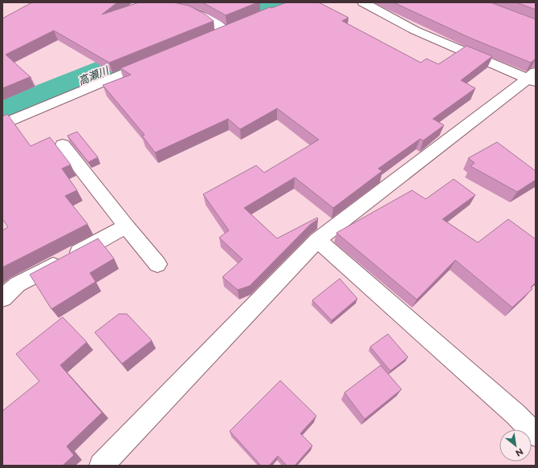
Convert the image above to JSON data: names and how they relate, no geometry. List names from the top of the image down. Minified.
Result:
{"water":["高瀬川"],"north":"bottom right"}
